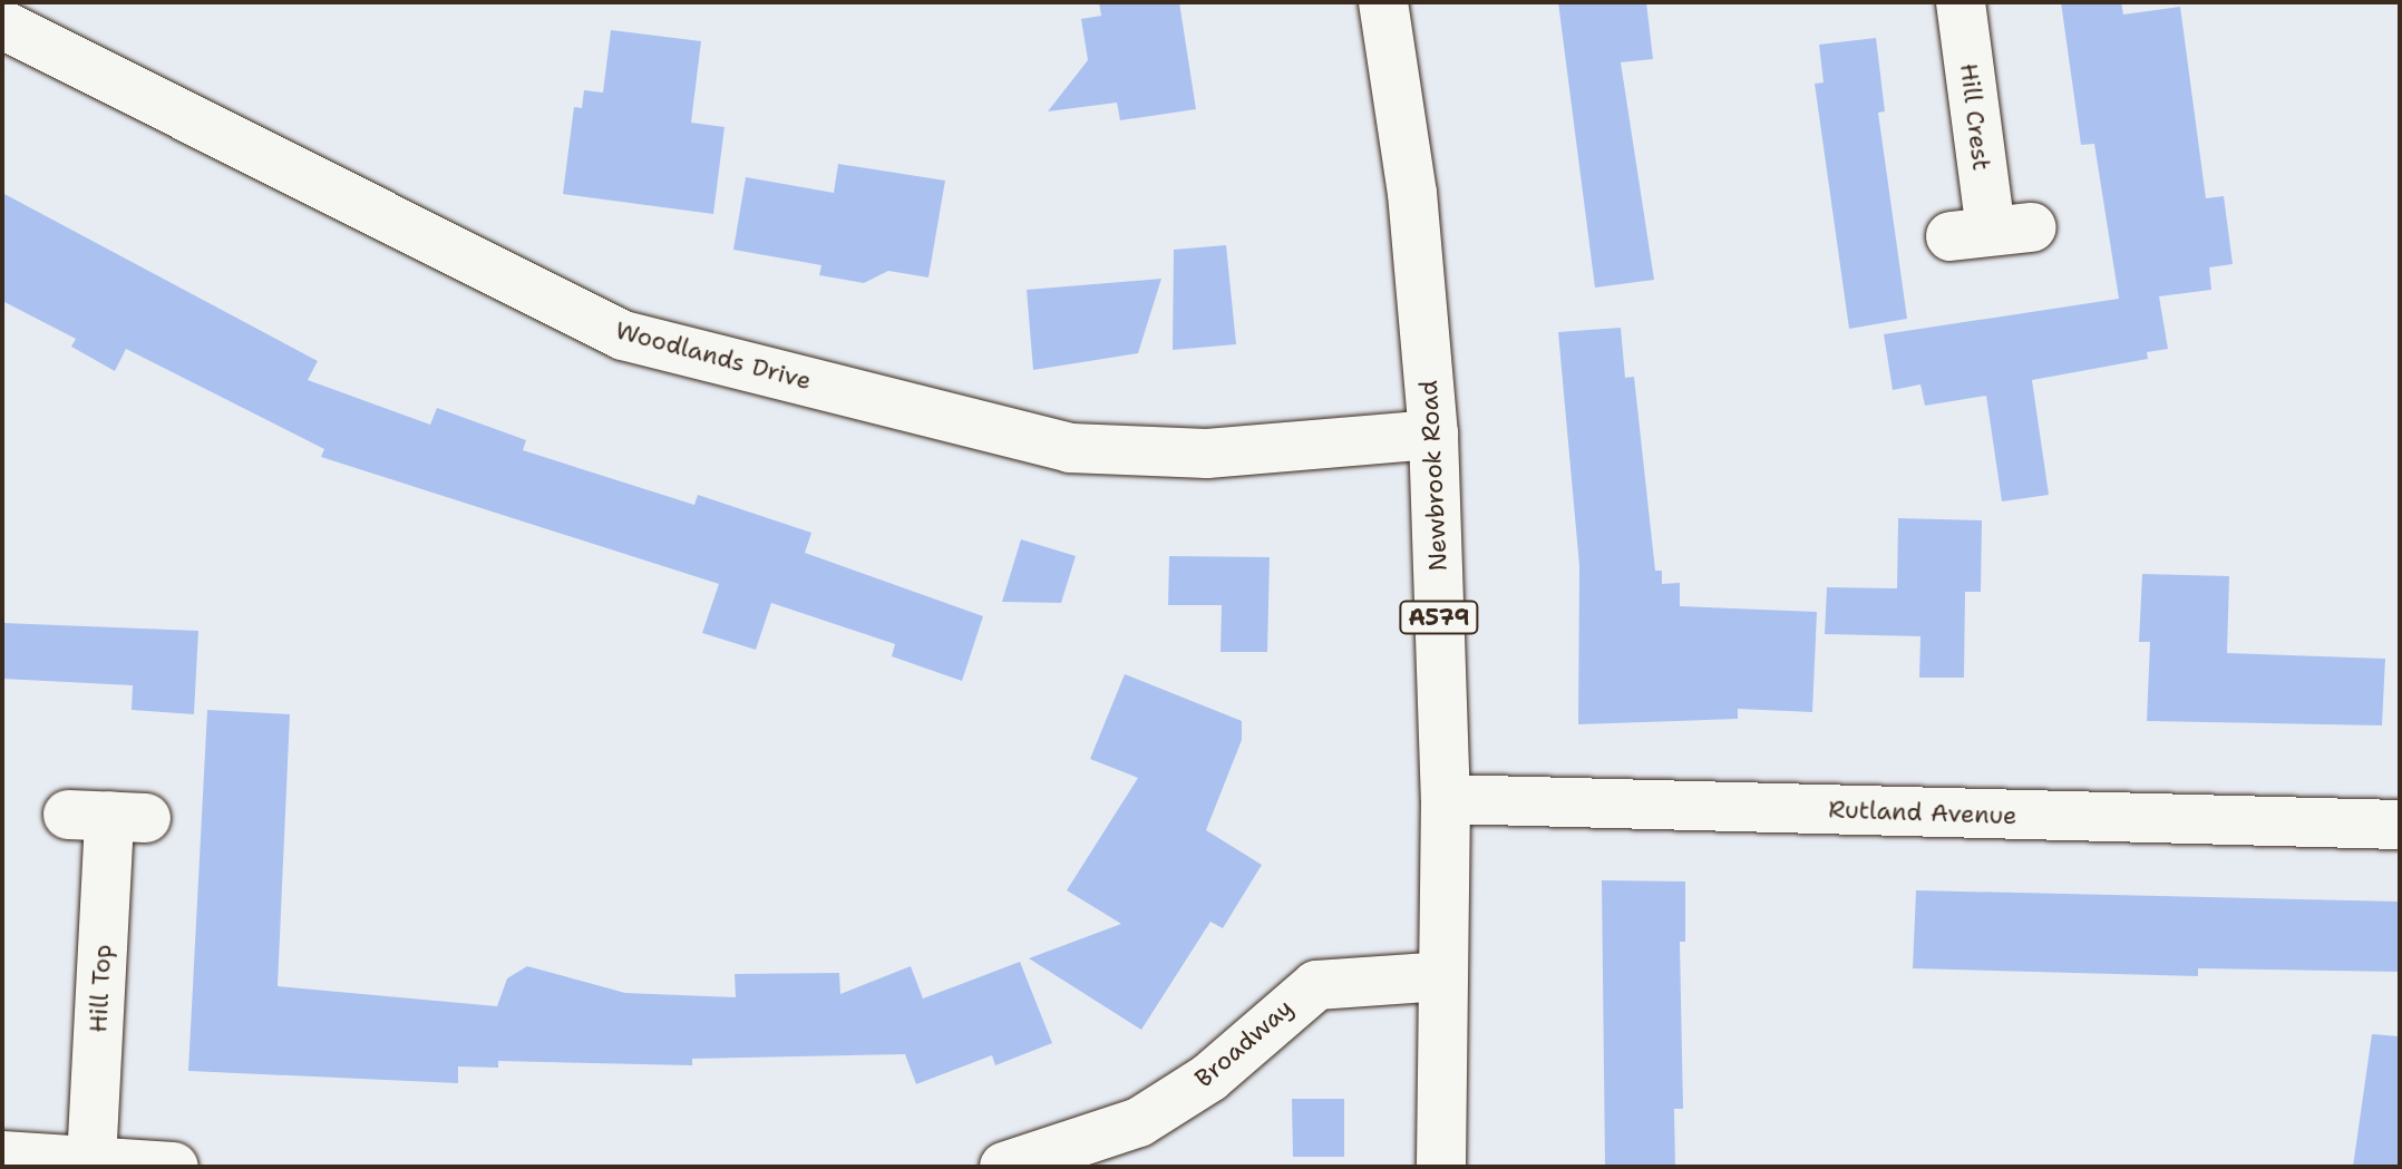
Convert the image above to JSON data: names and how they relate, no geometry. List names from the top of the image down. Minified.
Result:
{"streets":{"main road":["Hill Crest","Woodlands Drive","Newbrook Road","A579","Rutland Avenue","Hill Top","Broadway"]},"crossings":[["Woodlands Drive","Newbrook Road"],["Newbrook Road","Rutland Avenue"],["Newbrook Road","Broadway"]]}
